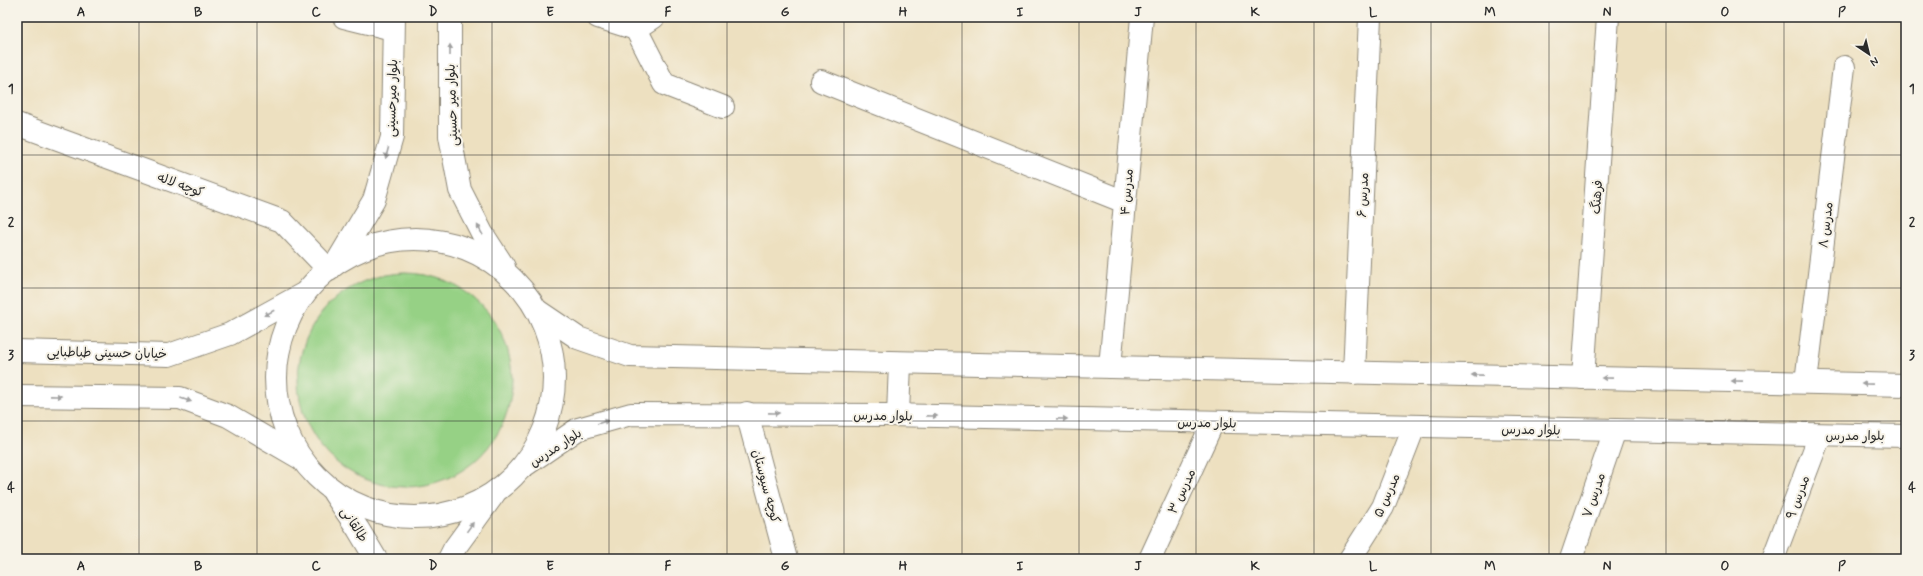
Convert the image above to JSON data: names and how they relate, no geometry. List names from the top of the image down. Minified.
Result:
{"streets":{"main road":["بلوار میرحسینی","بلوار میر حسینی","کوچه لاله","مدرس ۴","مدرس ۶","فرهنگ","مدرس ۸","خیابان حسینی طباطبایی","بلوار مدرس","کوچه سیوستان","مدرس ۳","مدرس ۵","مدرس ۷","مدرس ۹","طالقانی"]},"crossings":[["بلوار میرحسینی","کوچه لاله"],["بلوار مدرس","کوچه سیوستان"],["بلوار مدرس","مدرس ۳"],["بلوار مدرس","مدرس ۵"],["بلوار مدرس","مدرس ۷"],["بلوار مدرس","مدرس ۹"]],"one_way":["بلوار میرحسینی","بلوار میر حسینی","خیابان حسینی طباطبایی"],"north":"bottom right","grid":{"columns":["A","B","C","D","E","F","G","H","I","J","K","L","M","N","O","P"],"rows":["1","2","3","4"]}}
